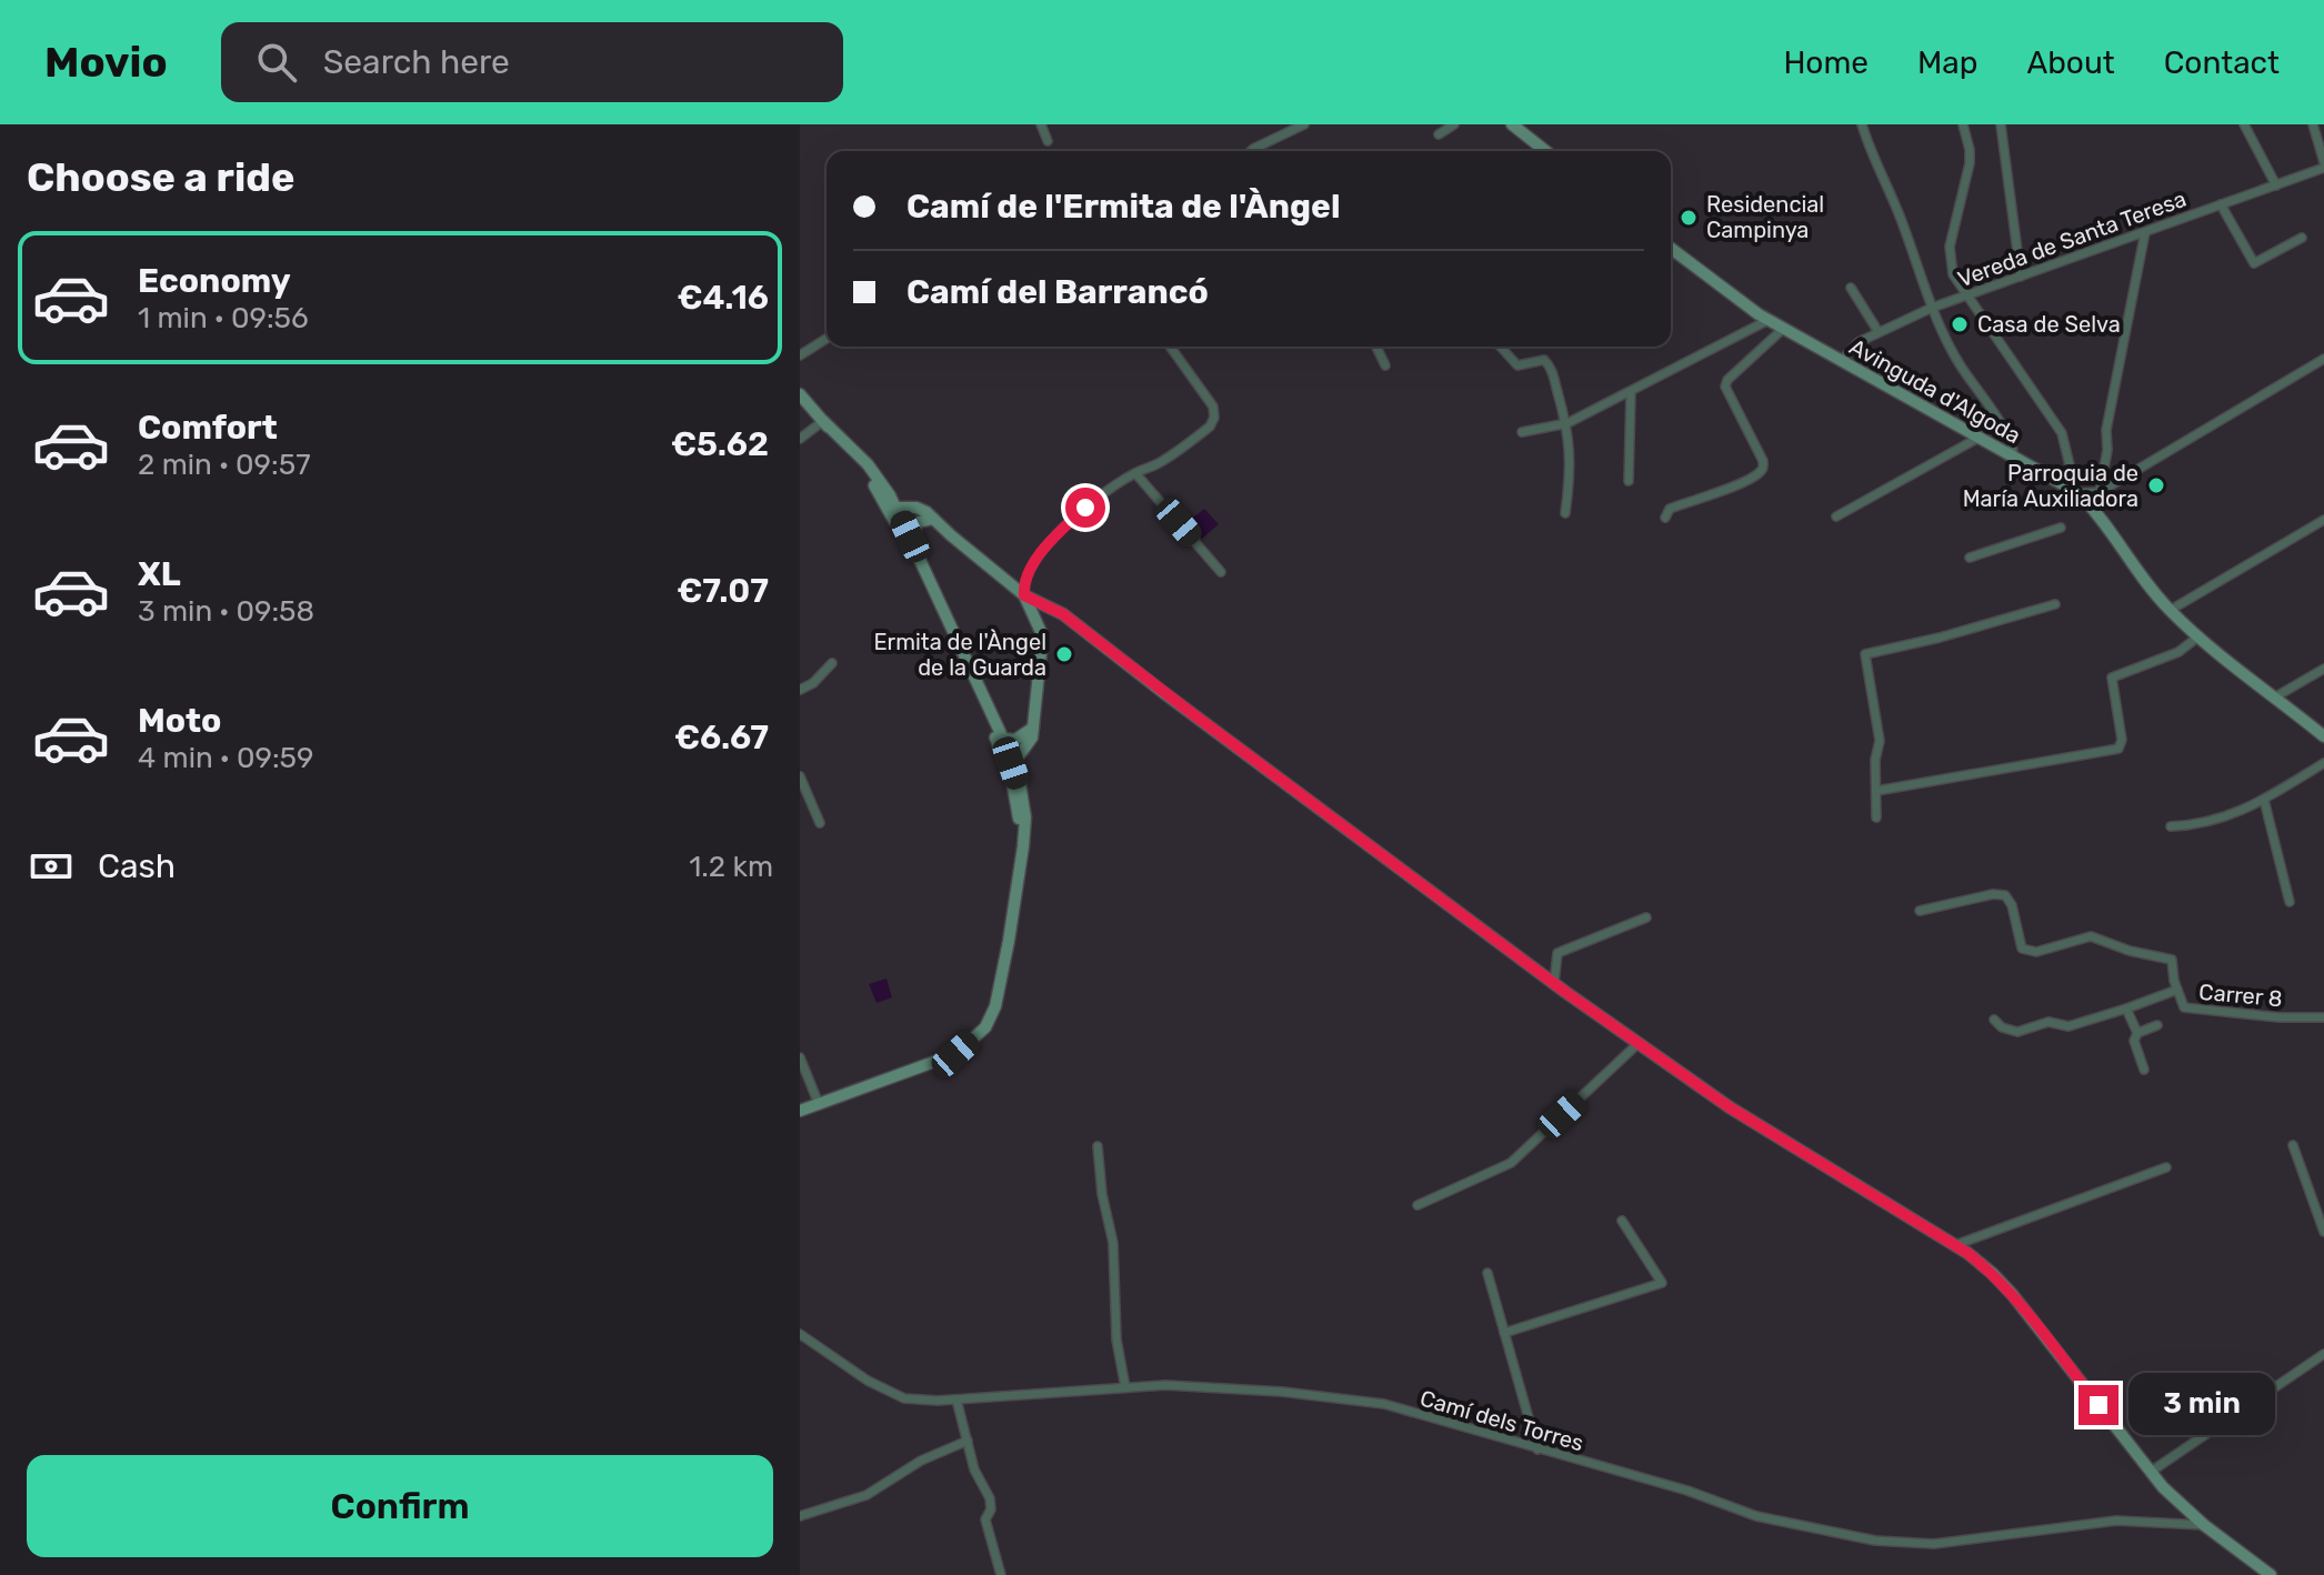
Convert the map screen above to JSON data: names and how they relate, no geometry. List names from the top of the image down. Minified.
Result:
{"streets":{"street":["Vereda de Santa Teresa","Avinguda d'Algoda","Carrer 8","Camí dels Torres"]},"crossings":[["Vereda de Santa Teresa","Avinguda d'Algoda"]],"places":["Residencial Campinya","Casa de Selva","Parroquia de María Auxiliadora","Ermita de l'Àngel de la Guarda"],"page":{"header":"Movio","search":"Search here","nav":["Home","Map","About","Contact"],"heading":"Choose a ride","banner":["Camí de l'Ermita de l'Àngel","Camí del Barrancó"],"list":[{"name":"Economy","note":"1 min · 09:56","value":"€4.16"},{"name":"Comfort","note":"2 min · 09:57","value":"€5.62"},{"name":"XL","note":"3 min · 09:58","value":"€7.07"},{"name":"Moto","note":"4 min · 09:59","value":"€6.67"}],"pay":["Cash","1.2 km"],"bubble":"3 min","buttons":"Confirm"}}
